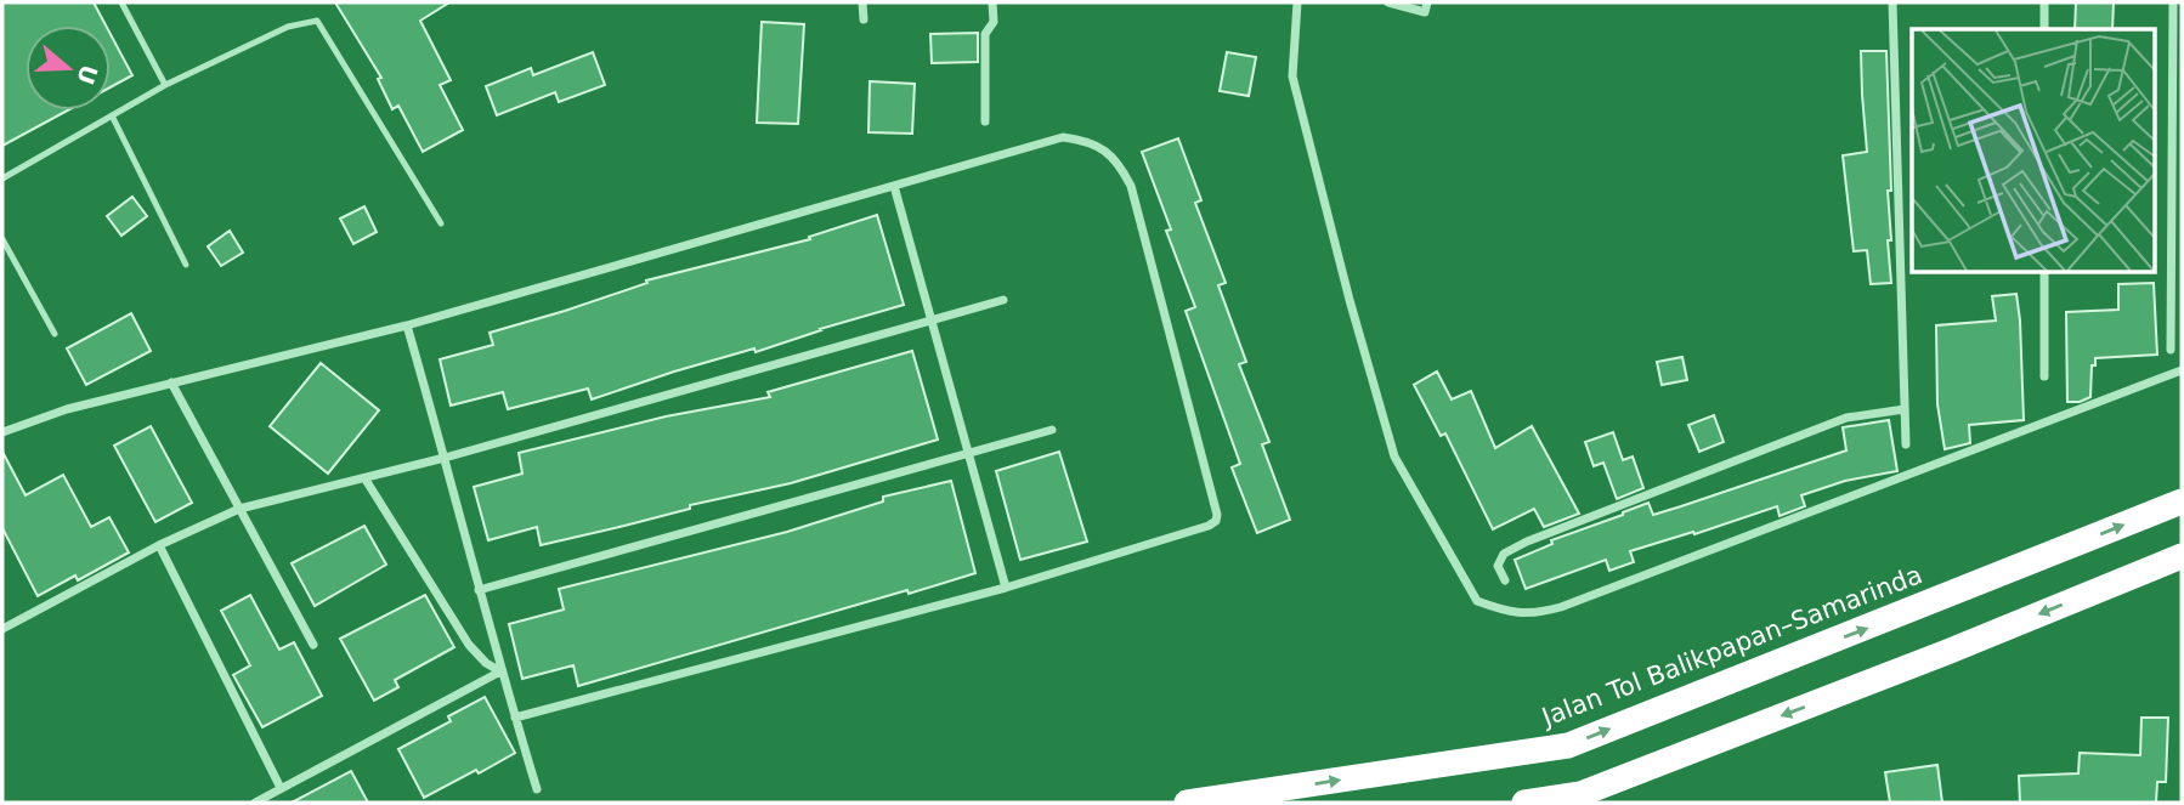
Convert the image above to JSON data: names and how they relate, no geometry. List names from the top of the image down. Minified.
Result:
{"streets":{"highway":["Jalan Tol Balikpapan–Samarinda"]},"north":"right"}
